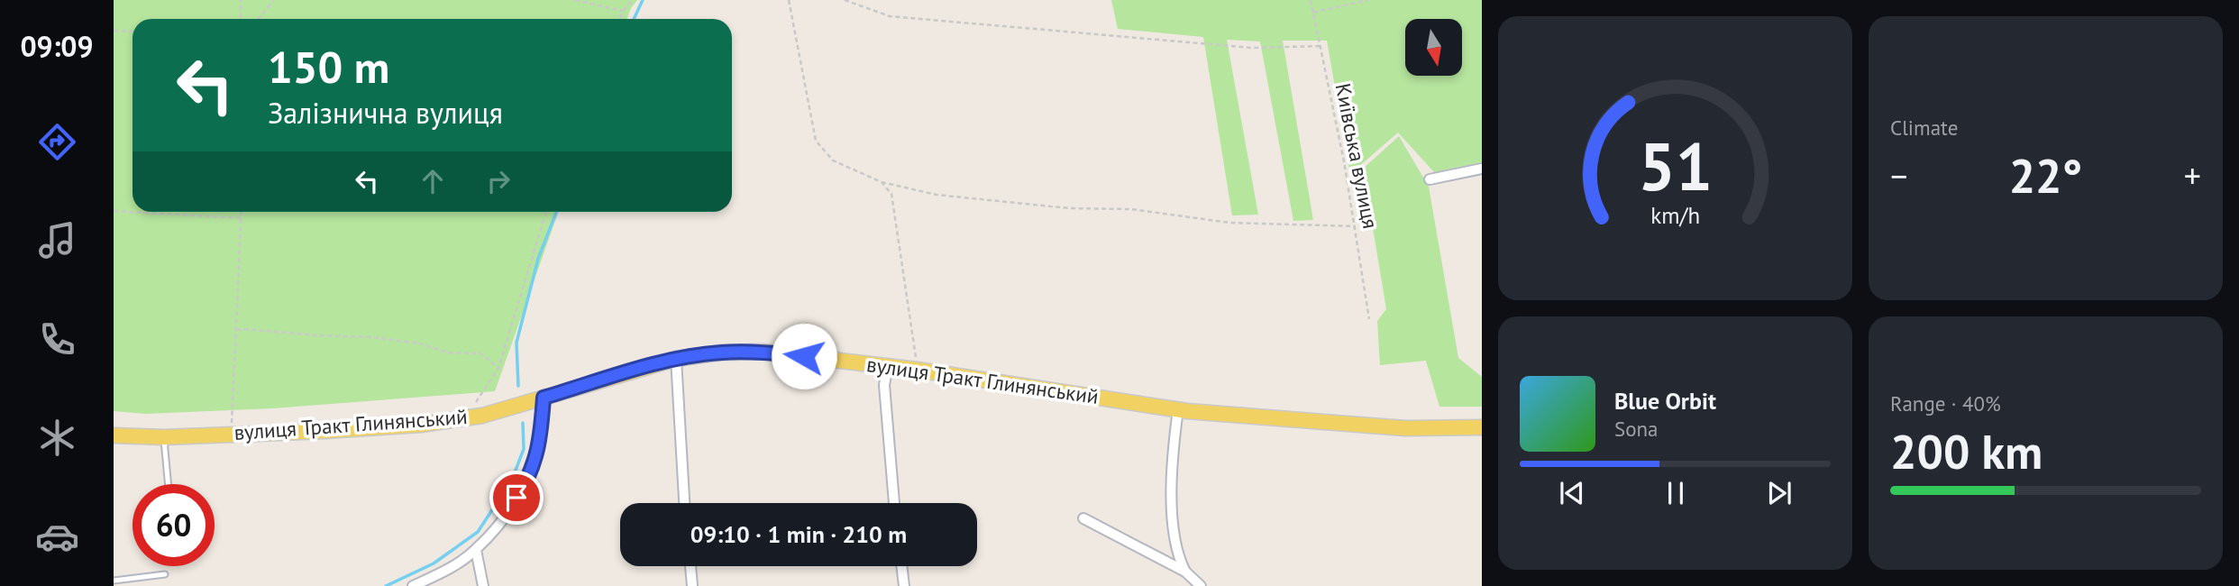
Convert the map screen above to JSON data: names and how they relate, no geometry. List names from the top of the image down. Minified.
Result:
{"streets":{"main road":["вулиця Тракт Глинянський"],"path":["Київська вулиця"]},"north":"bottom","page":{"tabs":"09:09","tile":["Climate",["Range · 40%","200 km"]],"turn":["150 m","Залізнична вулиця"],"heat":["−","22°","+"],"song":["Blue Orbit","Sona"],"limit":"60","trip":"09:10 · 1 min · 210 m","gauge":["51","km/h"]}}
